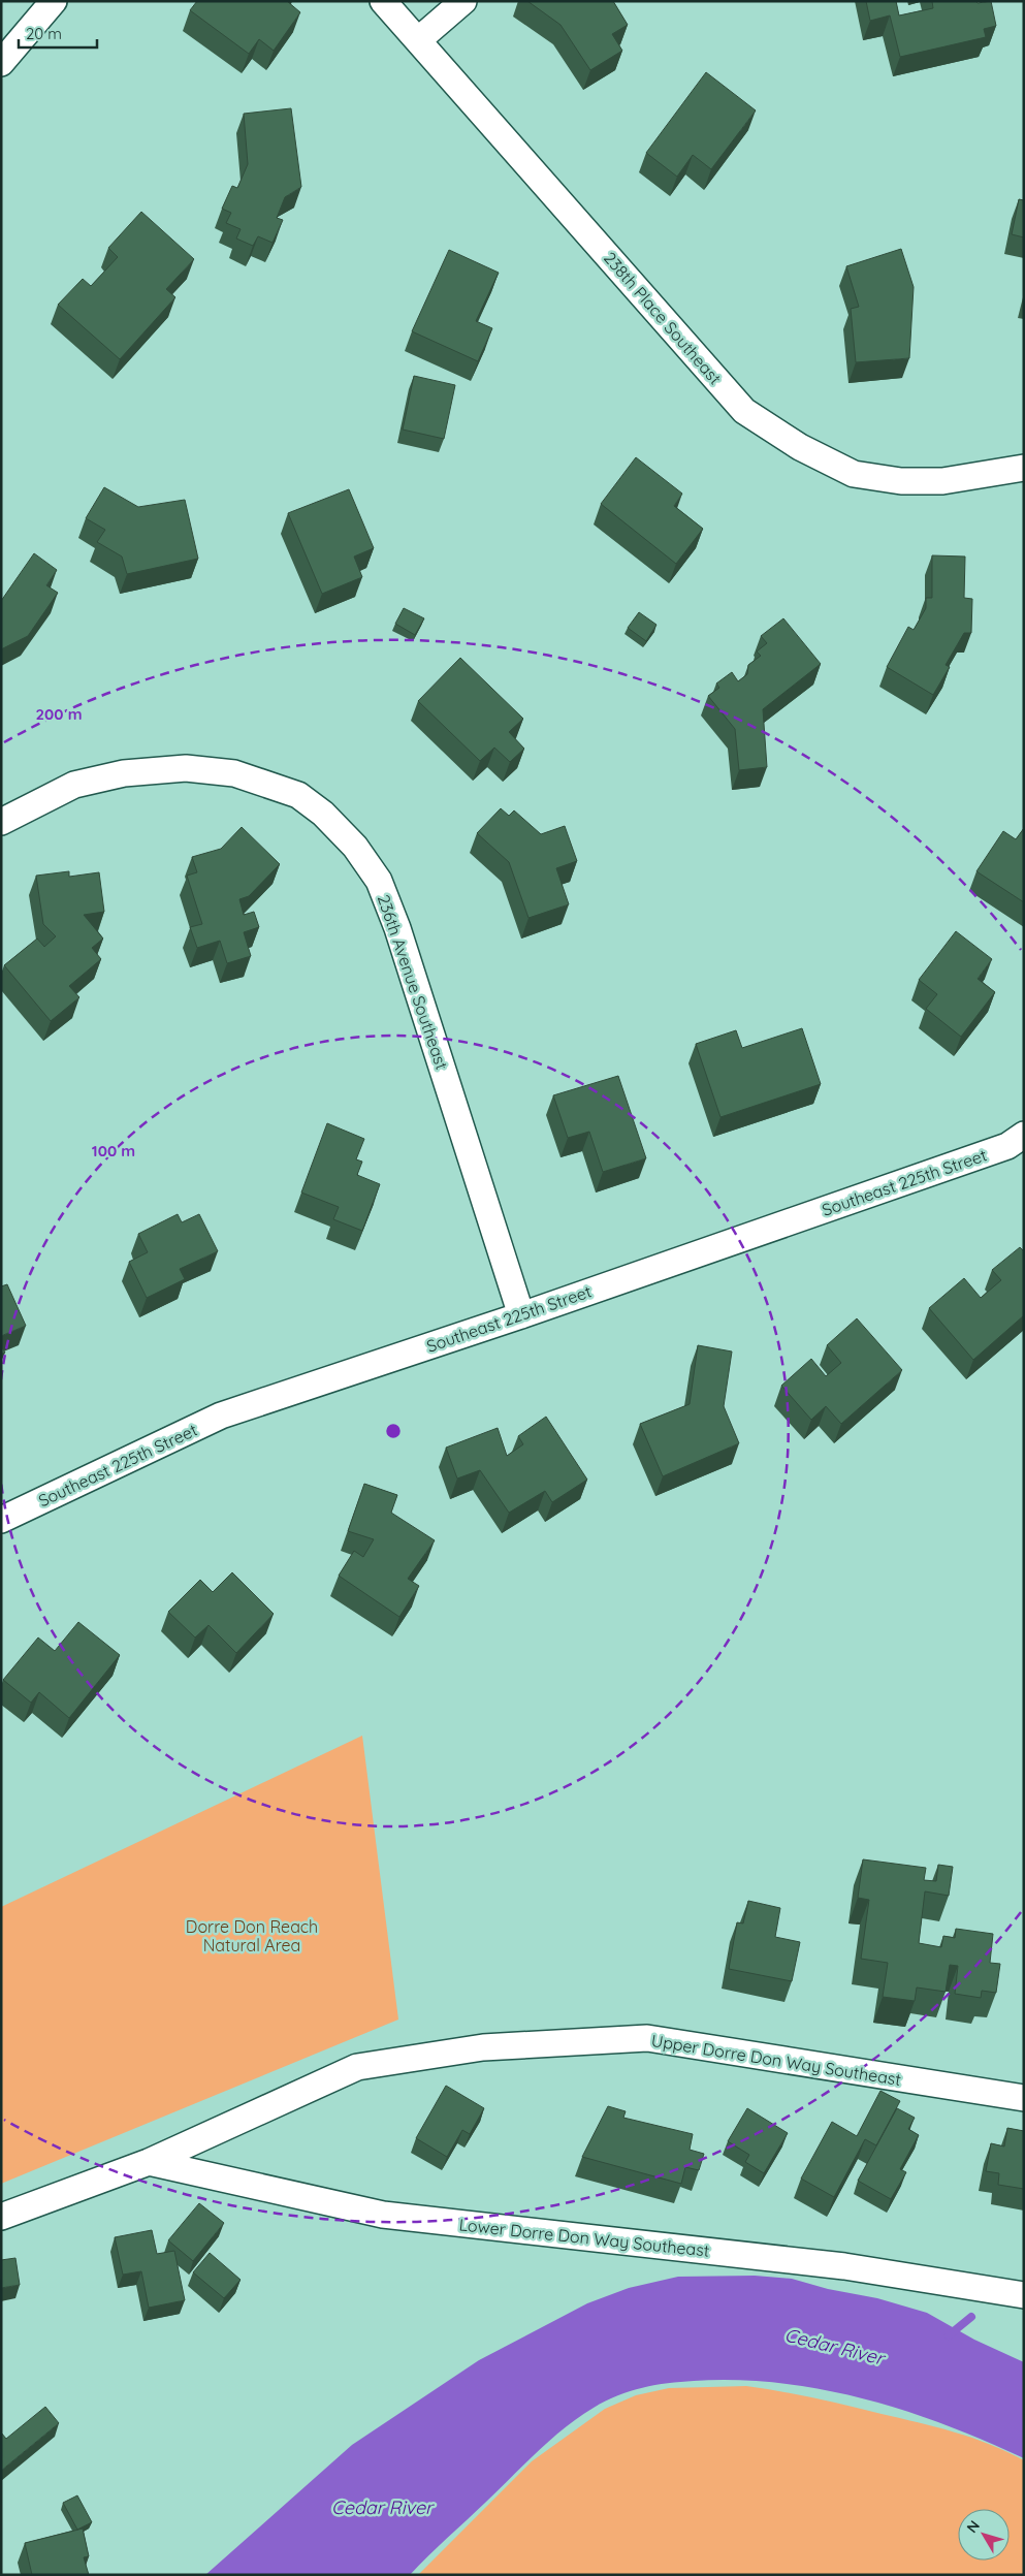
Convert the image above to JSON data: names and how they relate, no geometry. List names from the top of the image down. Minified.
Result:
{"streets":{"street":["238th Place Southeast","236th Avenue Southeast","Southeast 225th Street","Upper Dorre Don Way Southeast","Lower Dorre Don Way Southeast"]},"crossings":[["236th Avenue Southeast","Southeast 225th Street"],["Upper Dorre Don Way Southeast","Lower Dorre Don Way Southeast"]],"water":["Cedar River"],"parks":["Dorre Don Reach Natural Area"],"scale_bar":"20 m","north":"top left","rings":["200 m","100 m"]}
